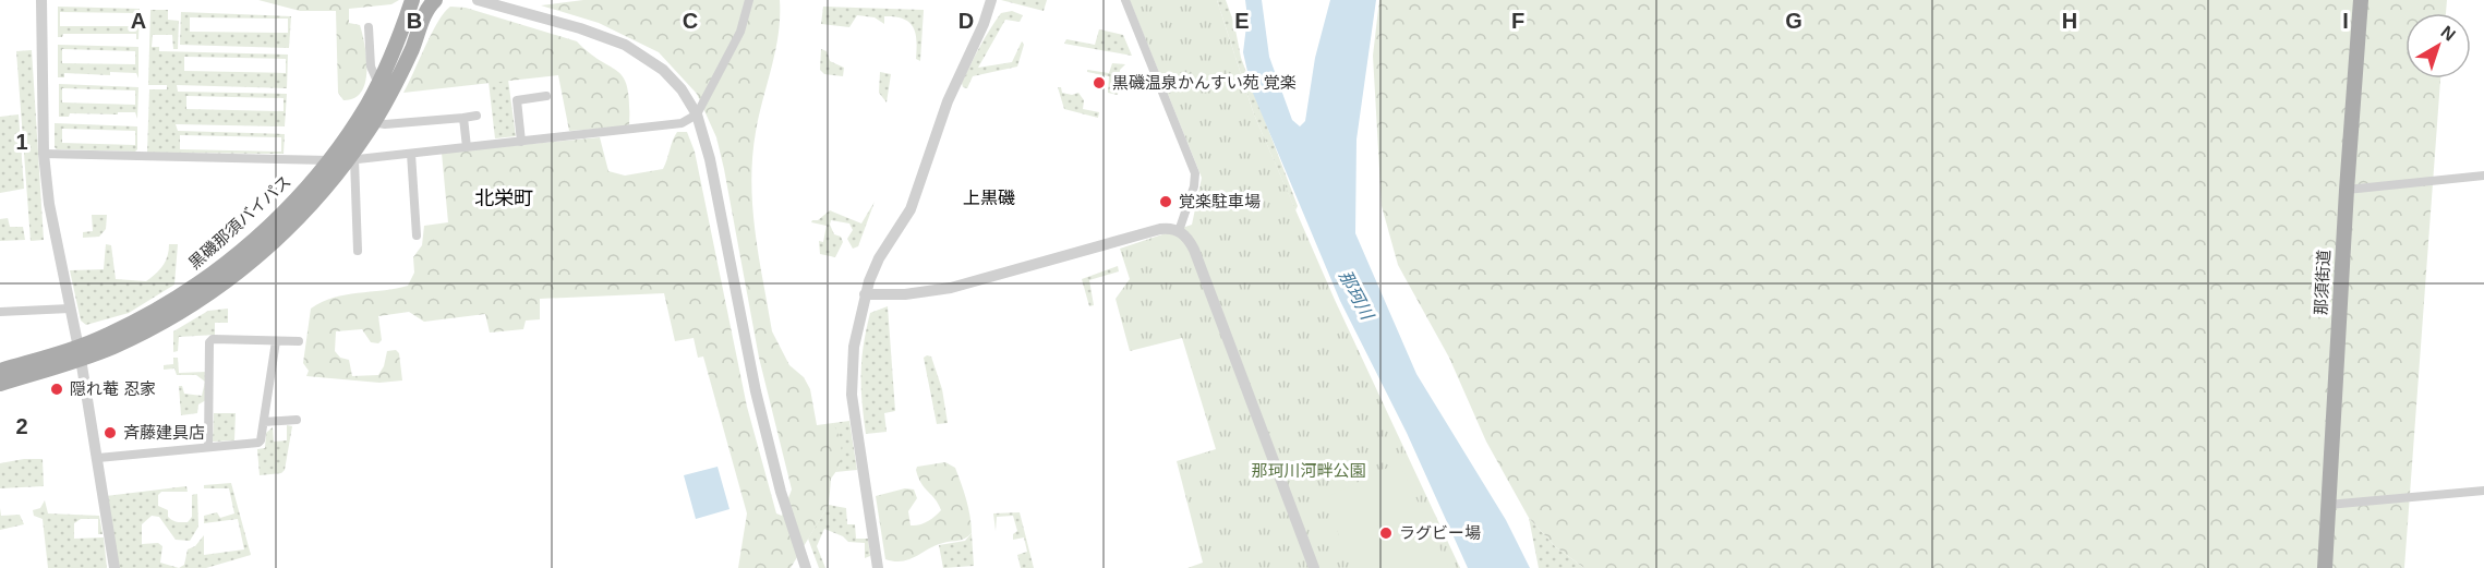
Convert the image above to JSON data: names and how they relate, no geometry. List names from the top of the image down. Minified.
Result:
{"streets":{"main road":["黒磯那須バイパス","那須街道"]},"districts":["上黒磯","北栄町"],"water":["那珂川"],"parks":["那珂川河畔公園"],"places":["黒磯温泉かんすい苑 覚楽","覚楽駐車場","隠れ菴 忍家","斉藤建具店","ラグビー場"],"north":"top right","grid":{"columns":["A","B","C","D","E","F","G","H","I"],"rows":["1","2"]}}
